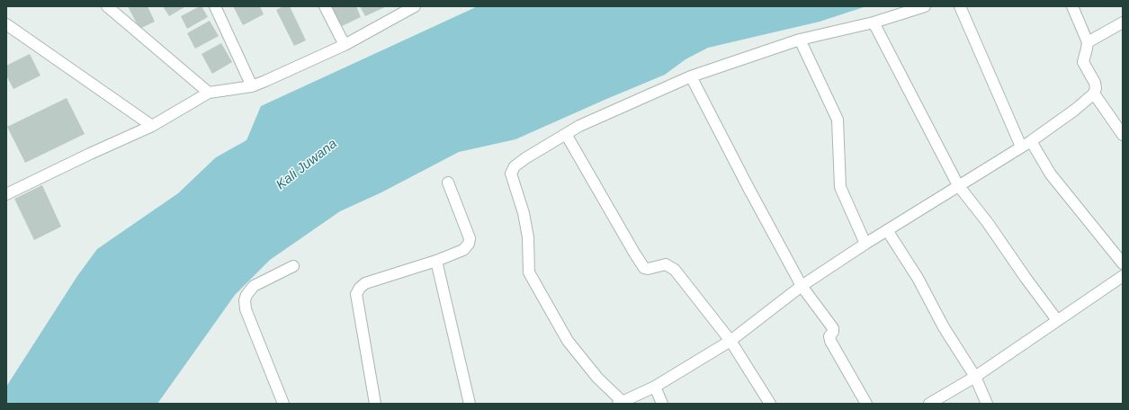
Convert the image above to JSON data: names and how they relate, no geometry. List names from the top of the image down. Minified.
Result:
{"water":["Kali Juwana"]}
